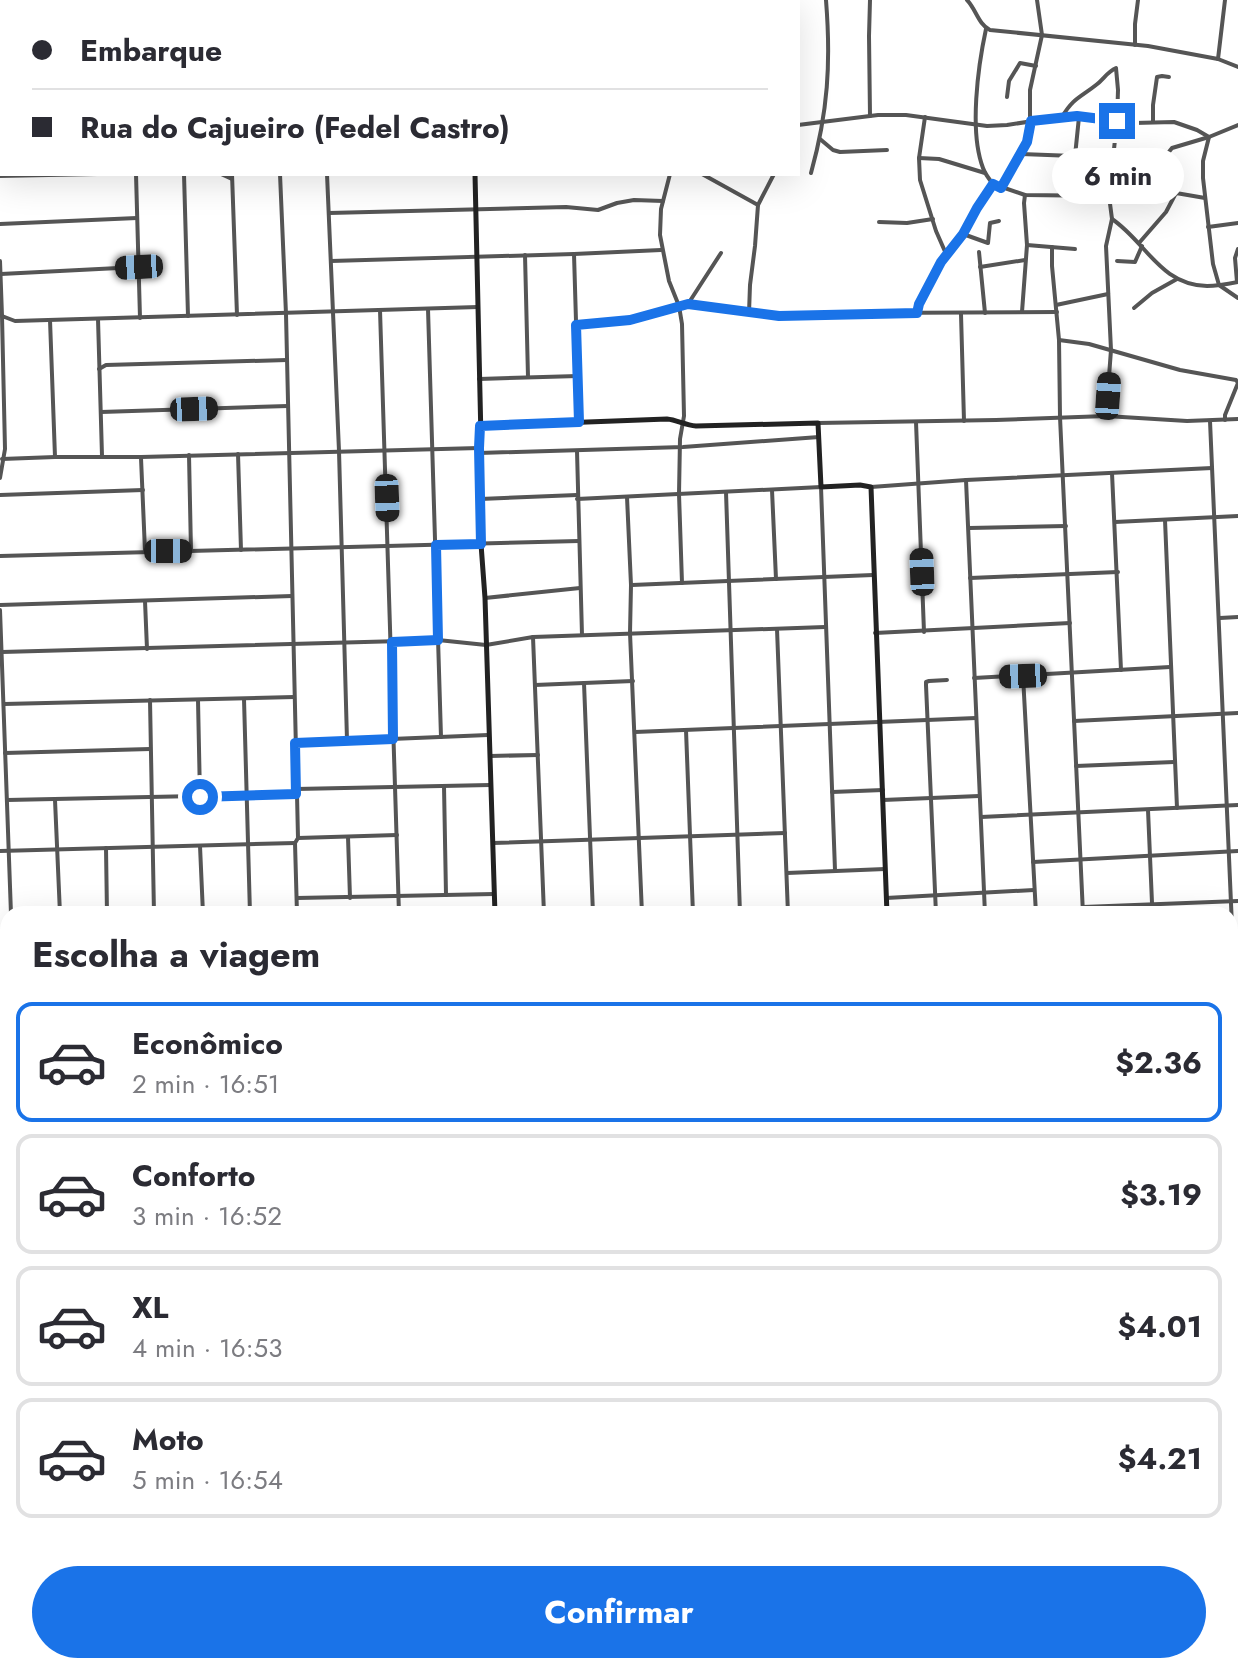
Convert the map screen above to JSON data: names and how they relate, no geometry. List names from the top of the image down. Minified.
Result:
{"page":{"banner":["Embarque","Rua do Cajueiro (Fedel Castro)"],"bubble":"6 min","heading":"Escolha a viagem","list":[{"name":"Econômico","note":"2 min · 16:51","value":"$2.36"},{"name":"Conforto","note":"3 min · 16:52","value":"$3.19"},{"name":"XL","note":"4 min · 16:53","value":"$4.01"},{"name":"Moto","note":"5 min · 16:54","value":"$4.21"}],"buttons":"Confirmar"}}
